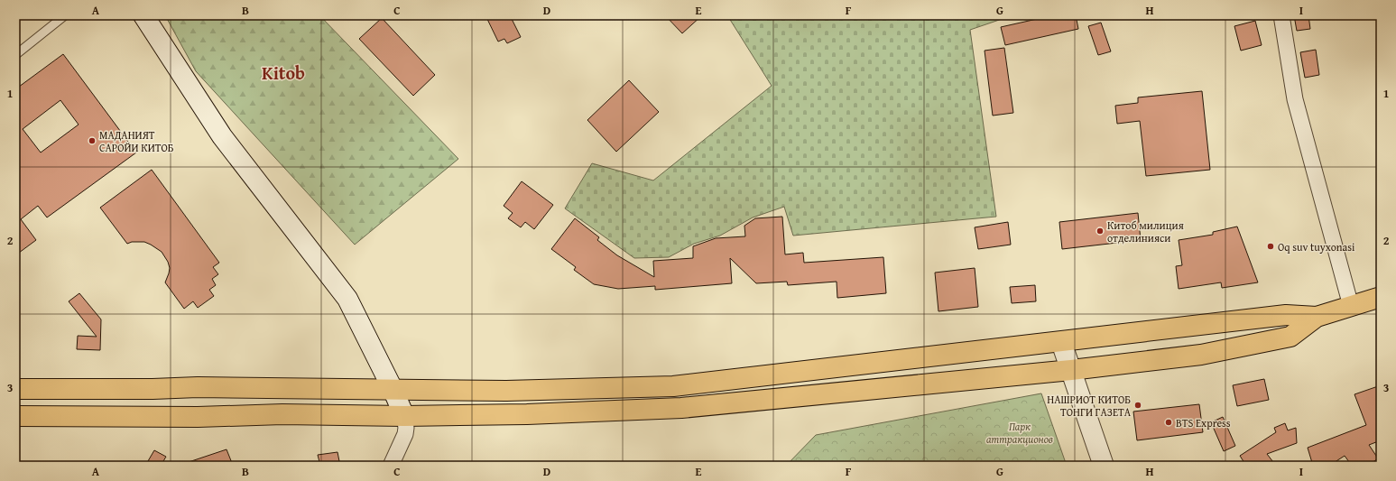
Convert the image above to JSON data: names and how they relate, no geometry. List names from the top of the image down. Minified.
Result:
{"districts":["Kitob"],"parks":["Парк аттракционов"],"places":["МАДАНИЯТ САРОЙИ КИТОБ","Китоб милиция отделинияси","Oq suv tuyxonasi","НАШРИОТ КИТОБ ТОНГИ ГАЗЕТА","BTS Express"],"grid":{"columns":["A","B","C","D","E","F","G","H","I"],"rows":["1","2","3"]}}
